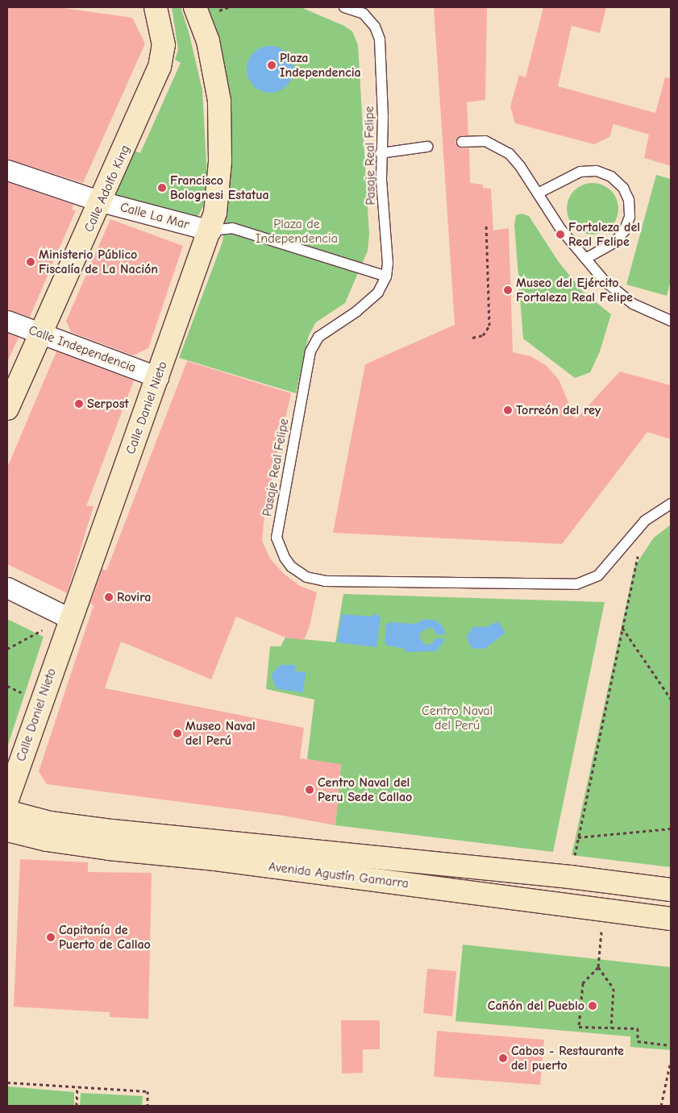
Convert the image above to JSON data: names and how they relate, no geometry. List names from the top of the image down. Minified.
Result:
{"streets":{"main road":["Calle Adolfo King","Calle Daniel Nieto","Avenida Agustín Gamarra"],"street":["Calle La Mar","Calle Independencia"],"lane":["Pasaje Real Felipe"]},"crossings":[["Calle Adolfo King","Calle La Mar"],["Calle Adolfo King","Calle Independencia"],["Calle La Mar","Calle Daniel Nieto"],["Calle Independencia","Calle Daniel Nieto"]],"parks":["Plaza de Independencia","Centro Naval del Perú"],"places":["Plaza Independencia","Francisco Bolognesi Estatua","Fortaleza del Real Felipe","Ministerio Público Fiscalía de La Nación","Museo del Ejército Fortaleza Real Felipe","Serpost","Torreón del rey","Rovira","Museo Naval del Perú","Centro Naval del Peru Sede Callao","Capitanía de Puerto de Callao","Cañón del Pueblo","Cabos - Restaurante del puerto"]}
